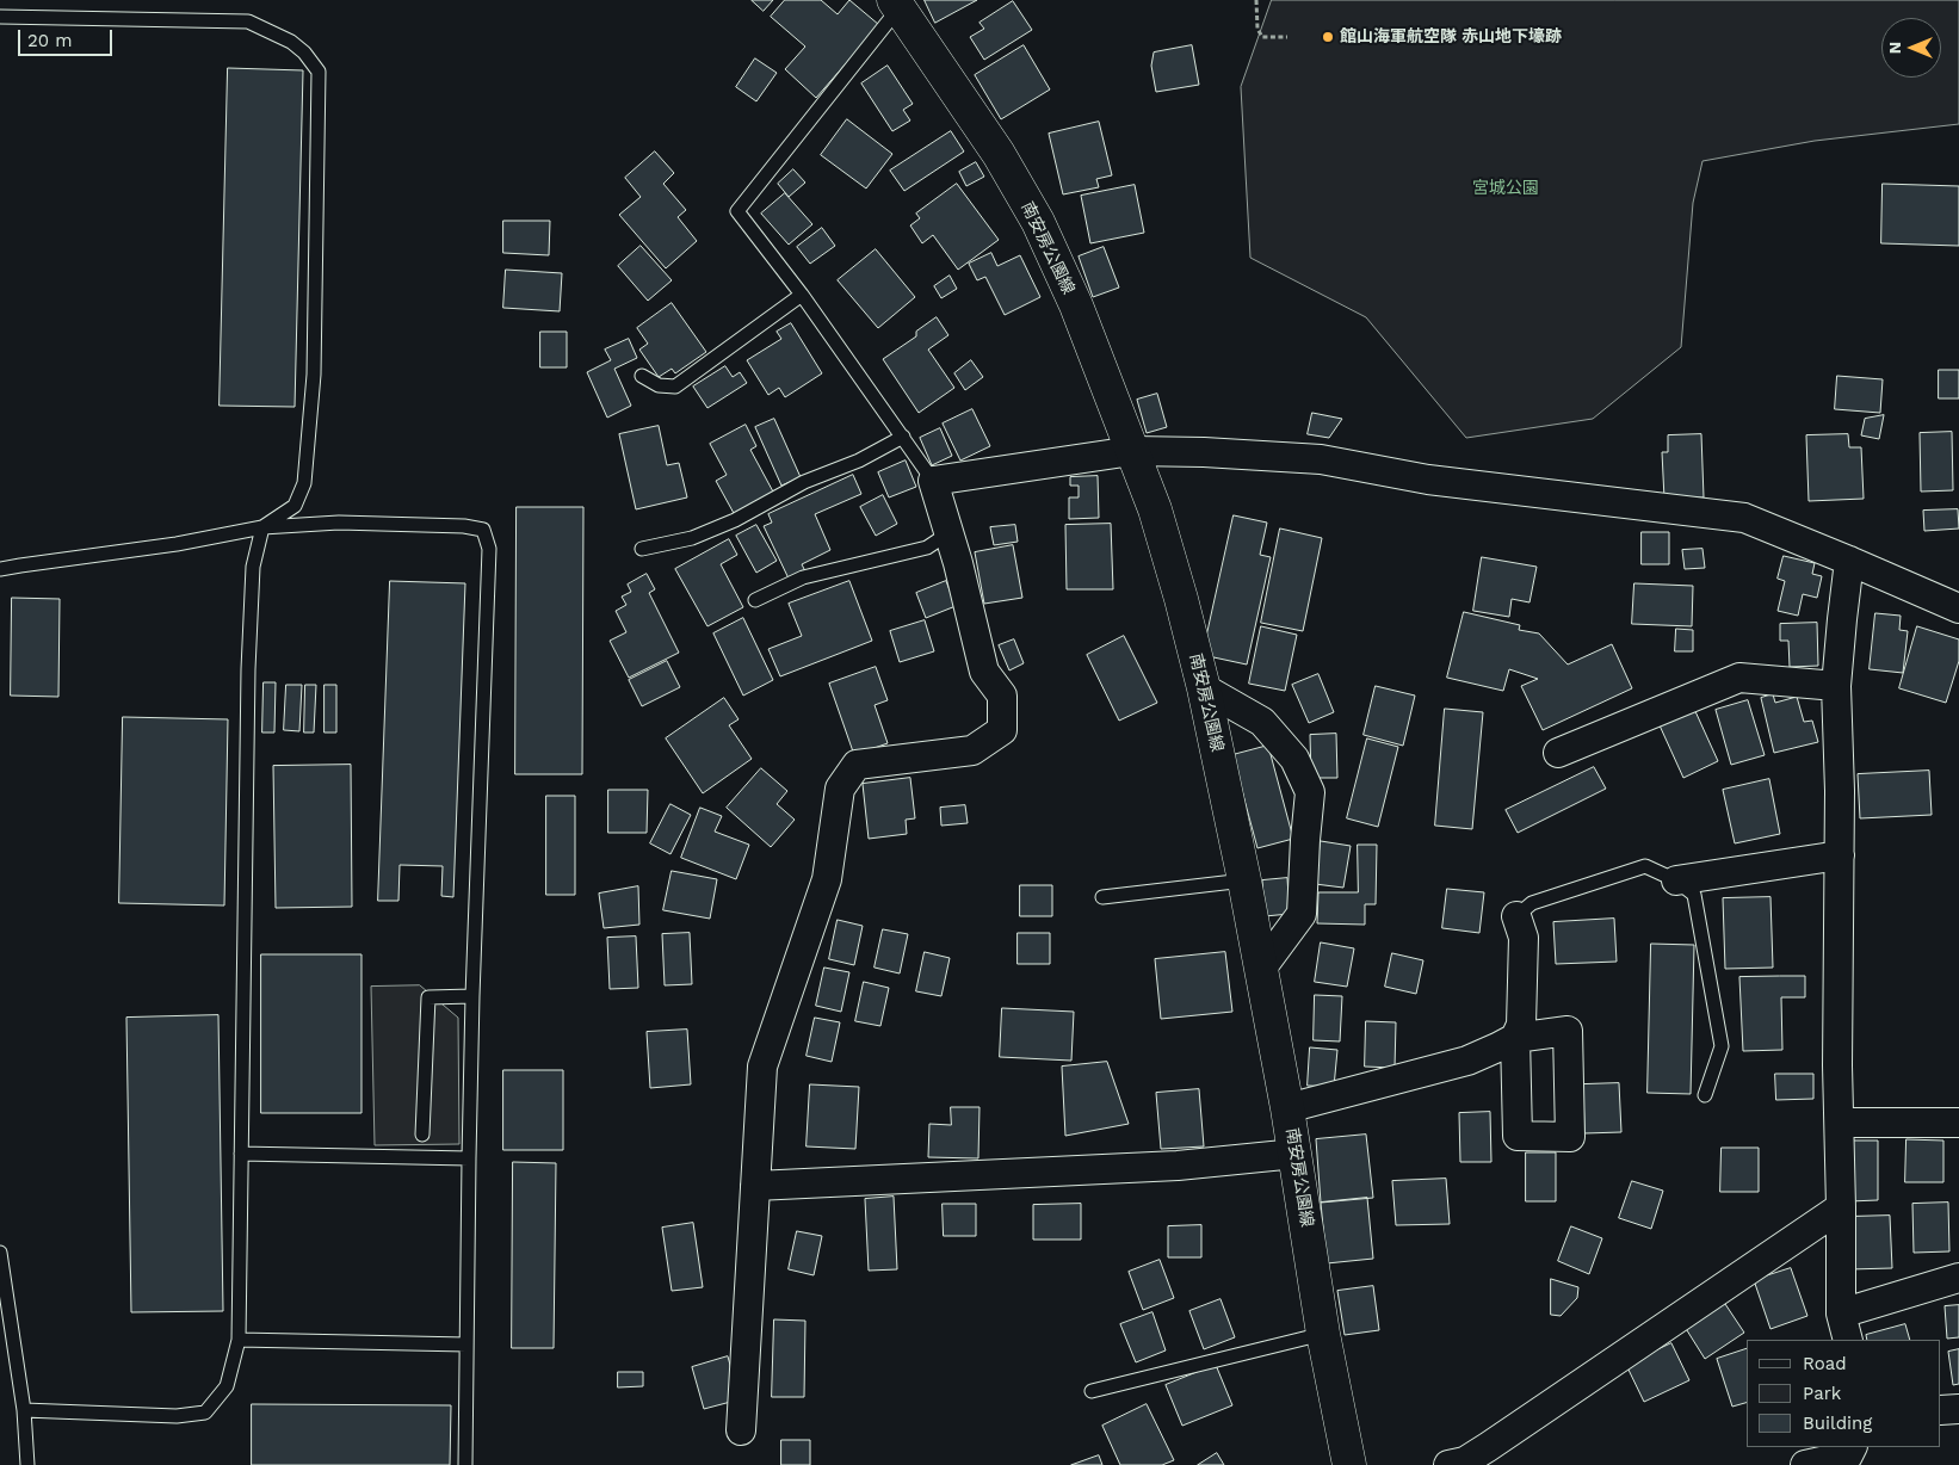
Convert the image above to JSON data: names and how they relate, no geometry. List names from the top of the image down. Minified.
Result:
{"streets":{"main road":["南安房公園線"]},"parks":["宮城公園"],"places":["館山海軍航空隊 赤山地下壕跡"],"legend":["Road","Park","Building"],"scale_bar":"20 m","north":"left"}
